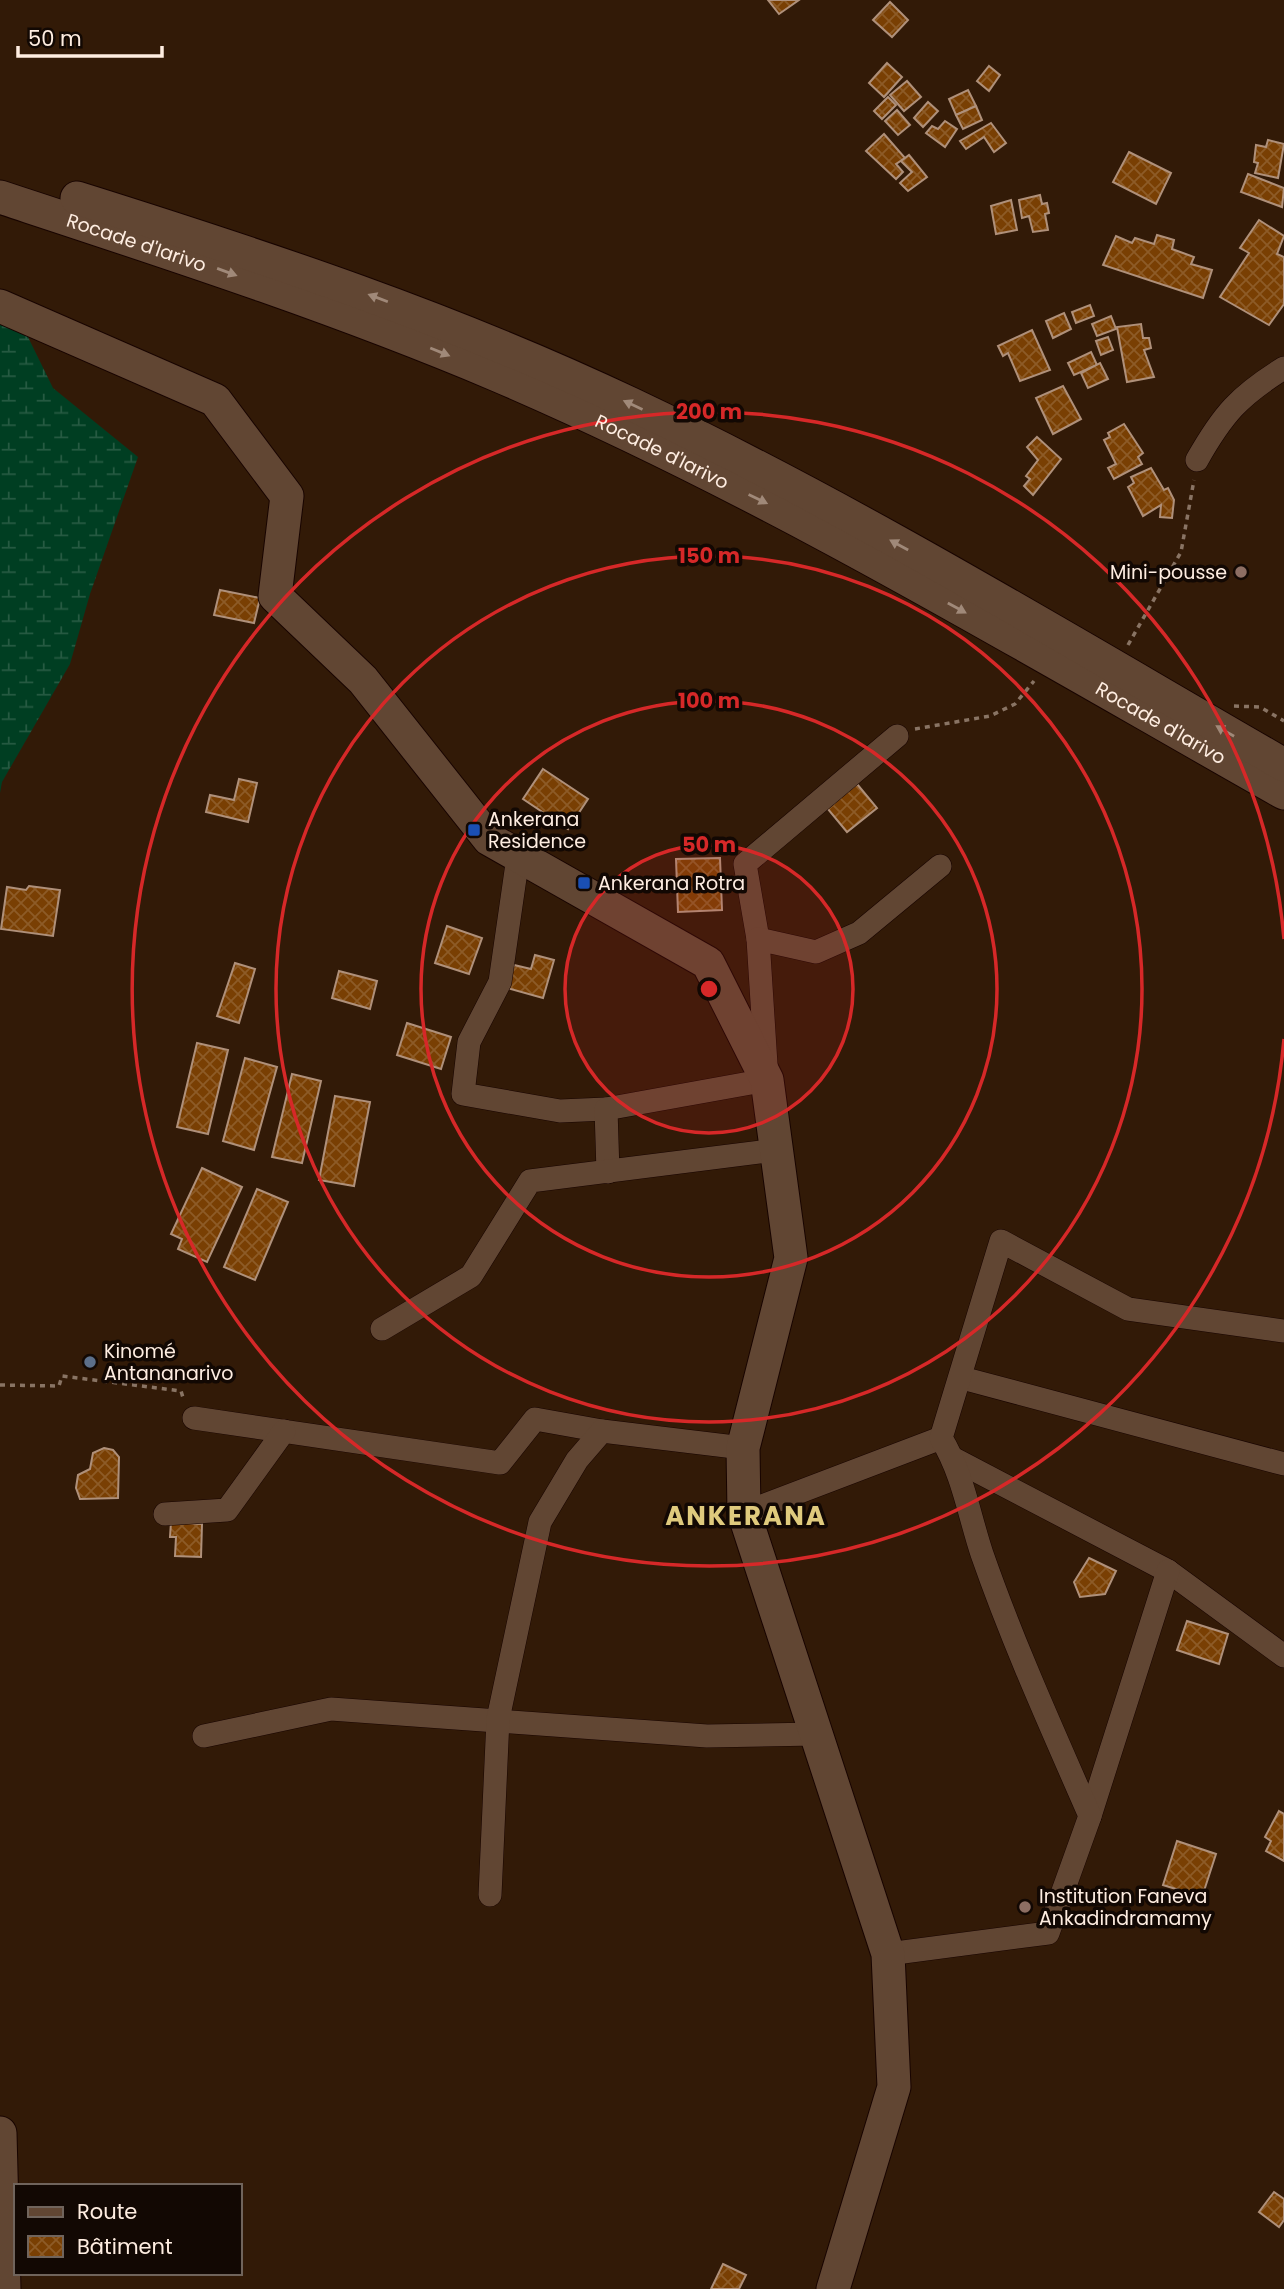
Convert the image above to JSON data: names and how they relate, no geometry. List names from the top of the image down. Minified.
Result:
{"streets":{"main road":["Rocade d'Iarivo"]},"districts":["ANKERANA"],"places":{"other":["Mini-pousse","Kinomé Antananarivo","Institution Faneva Ankadindramamy"],"transit":["Ankerana Residence","Ankerana Rotra"]},"legend":["Route","Bâtiment"],"scale_bar":"50 m","rings":["200 m","150 m","100 m","50 m"]}
